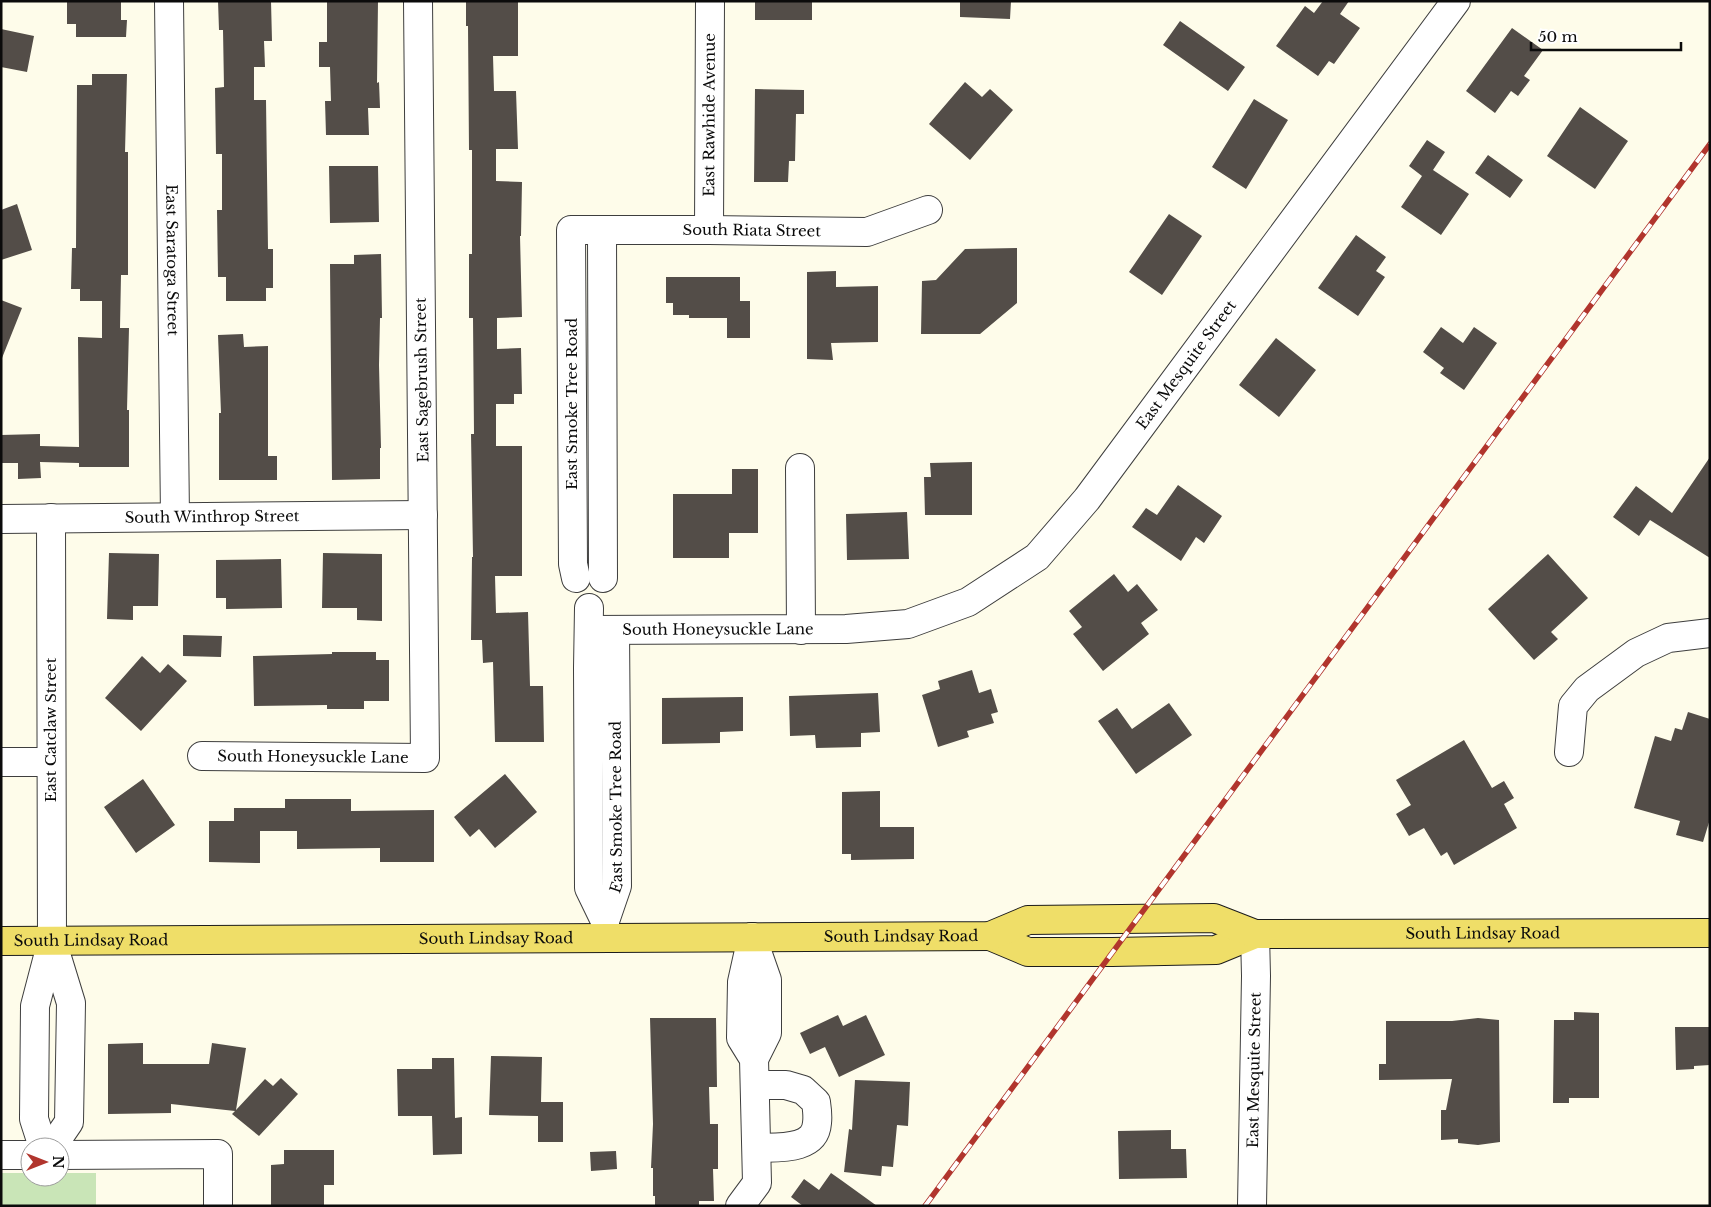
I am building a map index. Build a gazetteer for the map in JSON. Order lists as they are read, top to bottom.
{
  "streets": {
    "main road": ["South Lindsay Road"],
    "street": [
      "East Rawhide Avenue",
      "South Riata Street",
      "East Saratoga Street",
      "East Mesquite Street",
      "East Sagebrush Street",
      "East Smoke Tree Road",
      "South Winthrop Street",
      "South Honeysuckle Lane",
      "East Catclaw Street"
    ]
  },
  "crossings": [
    ["East Rawhide Avenue", "South Riata Street"],
    ["South Riata Street", "East Smoke Tree Road"],
    ["East Saratoga Street", "South Winthrop Street"],
    ["East Mesquite Street", "South Honeysuckle Lane"],
    ["East Mesquite Street", "South Lindsay Road"],
    ["East Sagebrush Street", "South Winthrop Street"],
    ["East Sagebrush Street", "South Honeysuckle Lane"],
    ["East Smoke Tree Road", "South Honeysuckle Lane"],
    ["East Smoke Tree Road", "South Lindsay Road"],
    ["South Winthrop Street", "East Catclaw Street"],
    ["East Catclaw Street", "South Lindsay Road"]
  ],
  "scale_bar": "50 m",
  "north": "right"
}
